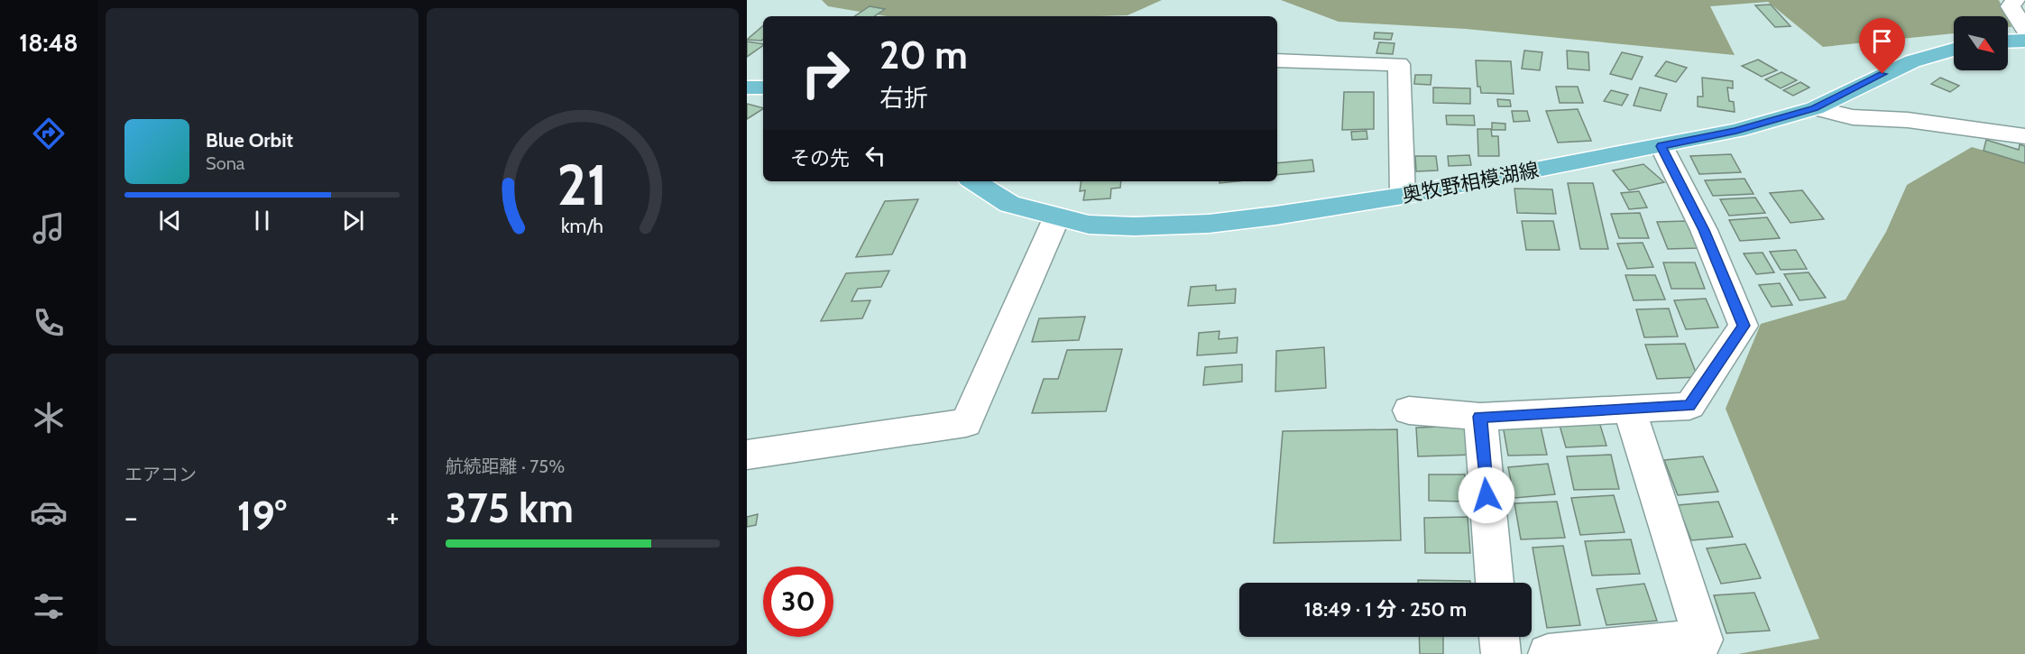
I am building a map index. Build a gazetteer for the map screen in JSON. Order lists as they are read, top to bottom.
{
  "streets": {
    "main road": ["奥牧野相模湖線"]
  },
  "north": "bottom right",
  "page": {
    "tabs": "18:48",
    "turn": ["20 m", "右折"],
    "song": ["Blue Orbit", "Sona"],
    "then": "その先",
    "tile": [
      "エアコン",
      ["航続距離 · 75%", "375 km"]
    ],
    "heat": ["−", "19°", "+"],
    "limit": "30",
    "trip": "18:49 · 1 分 · 250 m",
    "gauge": ["21", "km/h"]
  }
}
